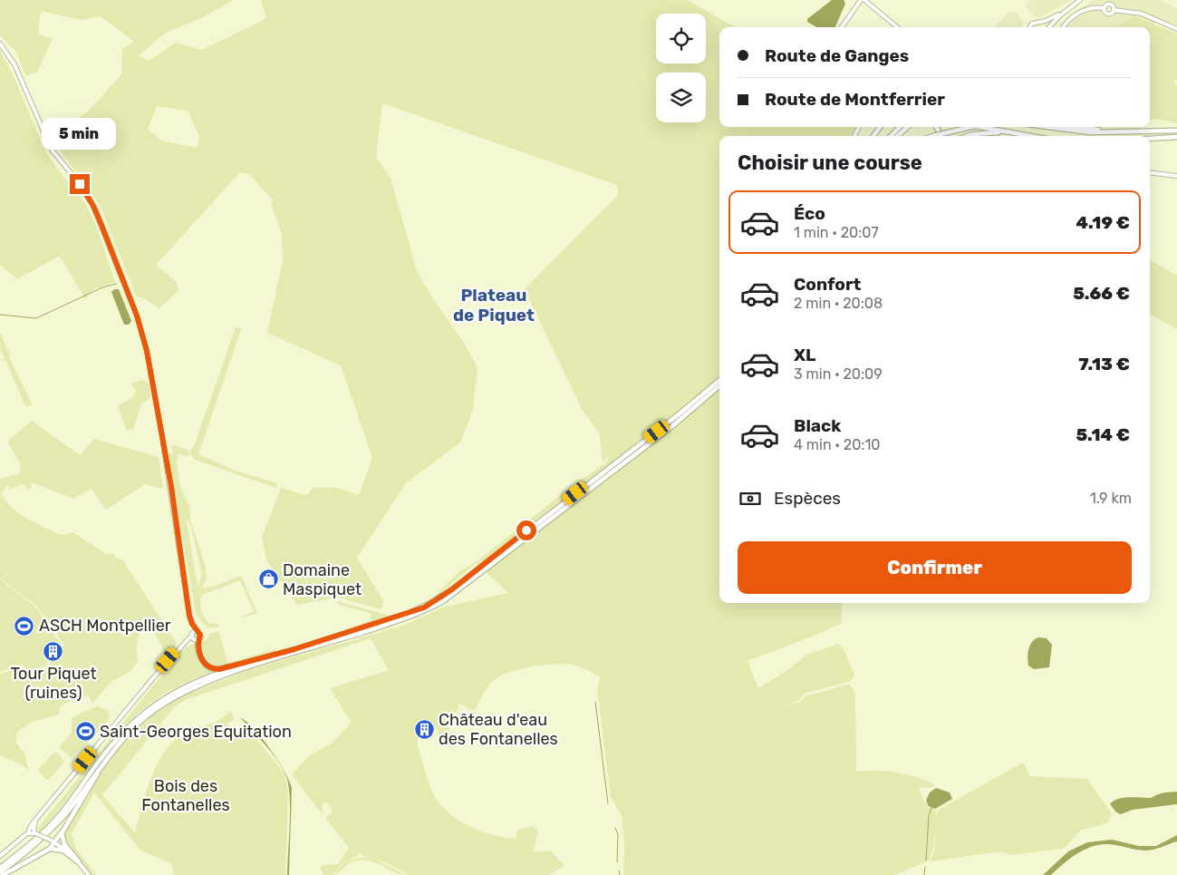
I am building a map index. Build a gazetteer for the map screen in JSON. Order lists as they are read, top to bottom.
{
  "districts": ["Plateau de Piquet"],
  "parks": ["Bois des Fontanelles"],
  "places": {
    "shop": ["Domaine Maspiquet"],
    "sports": ["ASCH Montpellier", "Saint-Georges Equitation"],
    "building": ["Tour Piquet (ruines)", "Château d'eau des Fontanelles"]
  },
  "page": {
    "banner": ["Route de Ganges", "Route de Montferrier"],
    "bubble": "5 min",
    "heading": "Choisir une course",
    "list": [
      {
        "name": "Éco",
        "note": "1 min · 20:07",
        "value": "4.19 €"
      },
      {
        "name": "Confort",
        "note": "2 min · 20:08",
        "value": "5.66 €"
      },
      {
        "name": "XL",
        "note": "3 min · 20:09",
        "value": "7.13 €"
      },
      {
        "name": "Black",
        "note": "4 min · 20:10",
        "value": "5.14 €"
      }
    ],
    "pay": ["Espèces", "1.9 km"],
    "buttons": "Confirmer"
  }
}
